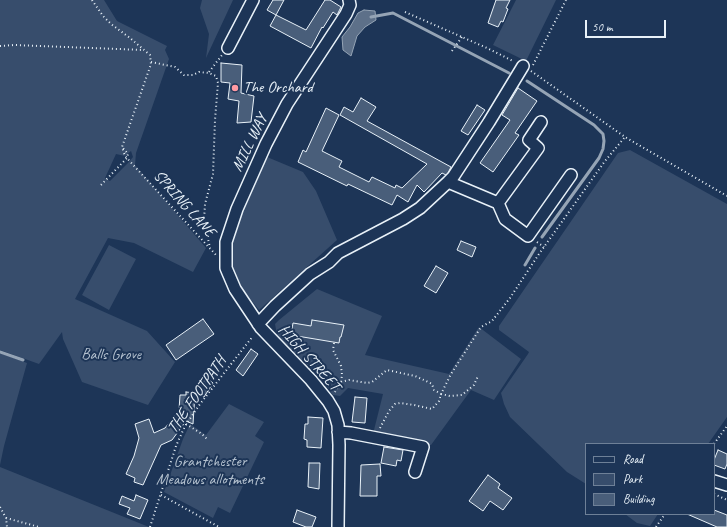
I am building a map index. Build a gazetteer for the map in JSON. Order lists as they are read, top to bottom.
{
  "streets": {
    "street": ["MILL WAY", "HIGH STREET"],
    "path": ["SPRING LANE", "THE FOOTPATH"]
  },
  "crossings": [
    ["MILL WAY", "SPRING LANE"],
    ["MILL WAY", "HIGH STREET"],
    ["HIGH STREET", "THE FOOTPATH"]
  ],
  "parks": ["Balls Grove", "Grantchester Meadows allotments"],
  "places": ["The Orchard"],
  "legend": ["Road", "Park", "Building"],
  "scale_bar": "50 m"
}
